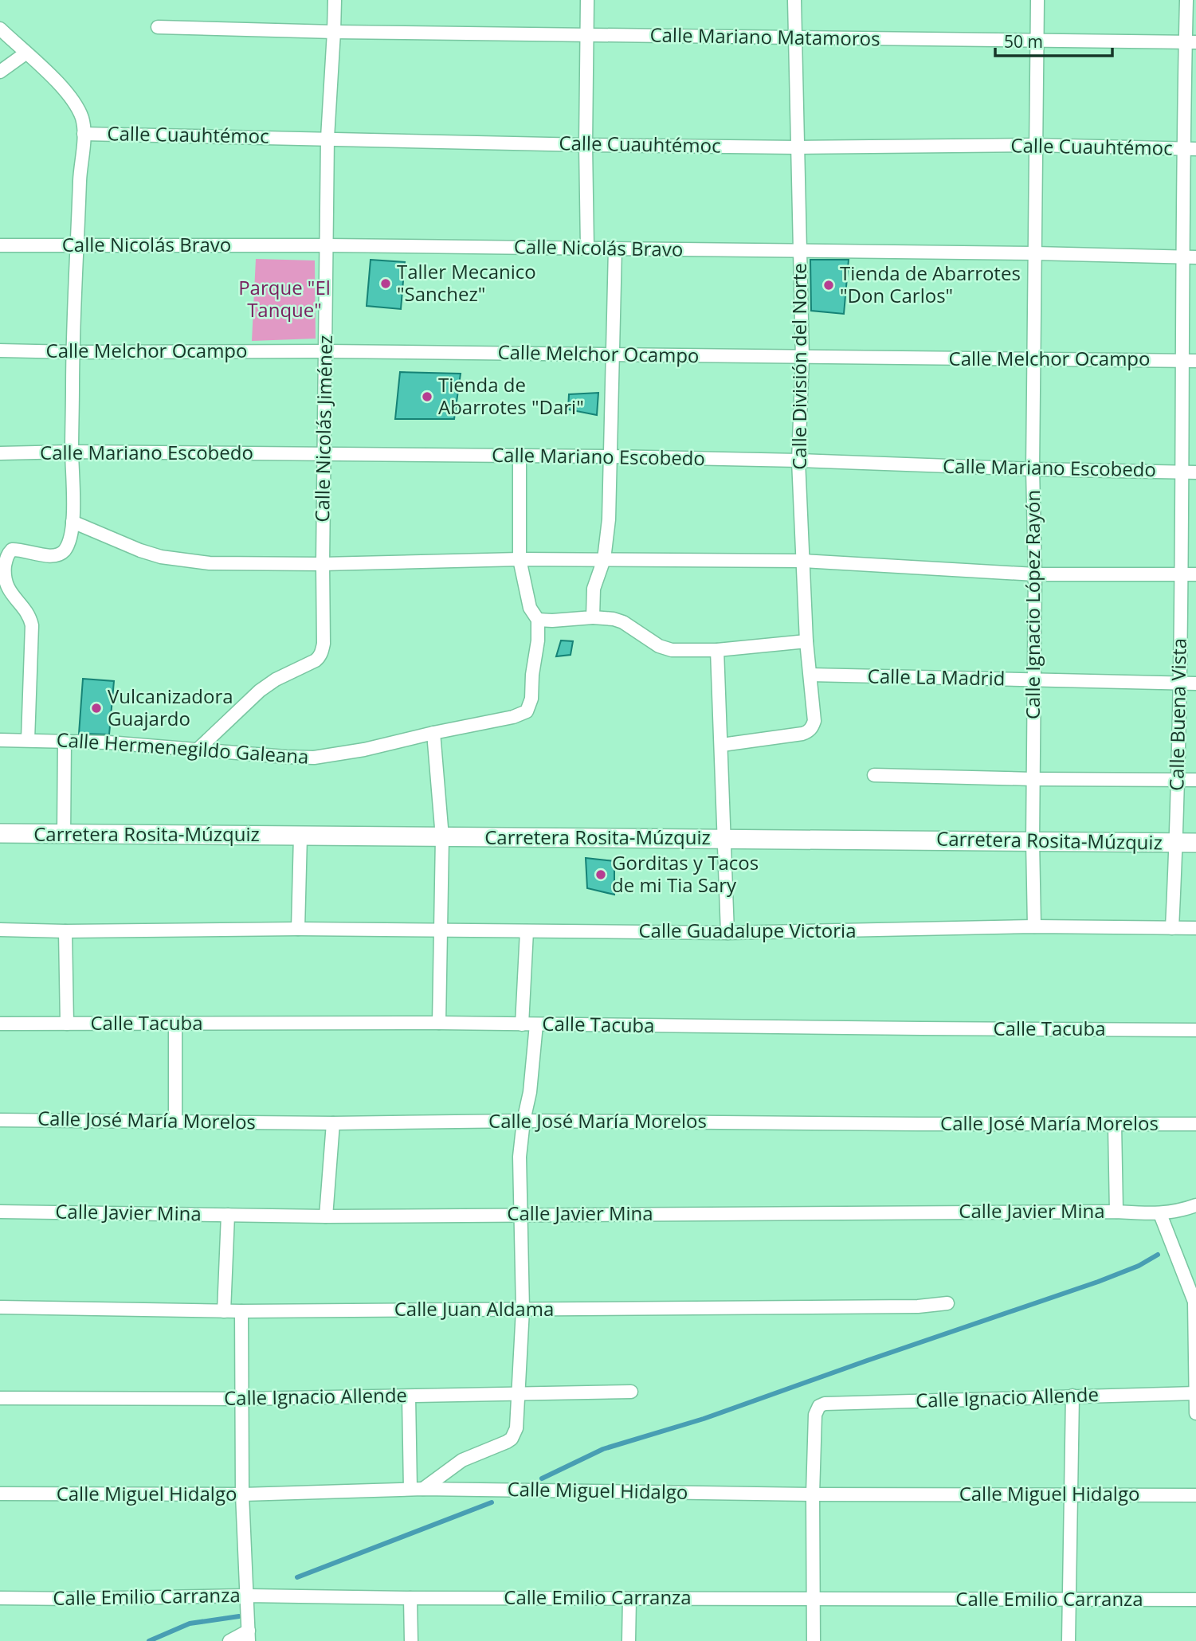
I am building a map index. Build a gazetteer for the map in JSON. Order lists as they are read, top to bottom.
{
  "streets": {
    "main road": ["Carretera Rosita-Múzquiz"],
    "street": [
      "Calle Mariano Matamoros",
      "Calle Cuauhtémoc",
      "Calle Nicolás Bravo",
      "Calle Melchor Ocampo",
      "Calle División del Norte",
      "Calle Nicolás Jiménez",
      "Calle Mariano Escobedo",
      "Calle Ignacio López Rayón",
      "Calle La Madrid",
      "Calle Buena Vista",
      "Calle Hermenegildo Galeana",
      "Calle Guadalupe Victoria",
      "Calle Tacuba",
      "Calle José María Morelos",
      "Calle Javier Mina",
      "Calle Juan Aldama",
      "Calle Ignacio Allende",
      "Calle Miguel Hidalgo",
      "Calle Emilio Carranza"
    ]
  },
  "crossings": [
    ["Calle Mariano Matamoros", "Calle División del Norte"],
    ["Calle Mariano Matamoros", "Calle Nicolás Jiménez"],
    ["Calle Mariano Matamoros", "Calle Ignacio López Rayón"],
    ["Calle Mariano Matamoros", "Calle Buena Vista"],
    ["Calle Cuauhtémoc", "Calle División del Norte"],
    ["Calle Cuauhtémoc", "Calle Nicolás Jiménez"],
    ["Calle Cuauhtémoc", "Calle Ignacio López Rayón"],
    ["Calle Cuauhtémoc", "Calle Buena Vista"],
    ["Calle Nicolás Bravo", "Calle División del Norte"],
    ["Calle Nicolás Bravo", "Calle Nicolás Jiménez"],
    ["Calle Nicolás Bravo", "Calle Ignacio López Rayón"],
    ["Calle Nicolás Bravo", "Calle Buena Vista"],
    ["Calle Melchor Ocampo", "Calle División del Norte"],
    ["Calle Melchor Ocampo", "Calle Nicolás Jiménez"],
    ["Calle Melchor Ocampo", "Calle Ignacio López Rayón"],
    ["Calle Melchor Ocampo", "Calle Buena Vista"],
    ["Calle División del Norte", "Calle Mariano Escobedo"],
    ["Calle División del Norte", "Calle La Madrid"],
    ["Calle Nicolás Jiménez", "Calle Mariano Escobedo"],
    ["Calle Nicolás Jiménez", "Calle Hermenegildo Galeana"],
    ["Calle Mariano Escobedo", "Calle Ignacio López Rayón"],
    ["Calle Mariano Escobedo", "Calle Buena Vista"],
    ["Calle Ignacio López Rayón", "Calle La Madrid"],
    ["Calle Ignacio López Rayón", "Carretera Rosita-Múzquiz"],
    ["Calle Ignacio López Rayón", "Calle Guadalupe Victoria"],
    ["Calle La Madrid", "Calle Buena Vista"],
    ["Calle Buena Vista", "Carretera Rosita-Múzquiz"],
    ["Calle Buena Vista", "Calle Guadalupe Victoria"],
    ["Calle Ignacio Allende", "Calle Miguel Hidalgo"]
  ],
  "parks": ["Parque \"El Tanque\""],
  "places": [
    "Taller Mecanico \"Sanchez\"",
    "Tienda de Abarrotes \"Don Carlos\"",
    "Tienda de Abarrotes \"Dari\"",
    "Vulcanizadora Guajardo",
    "Gorditas y Tacos de mi Tia Sary"
  ],
  "scale_bar": "50 m"
}
